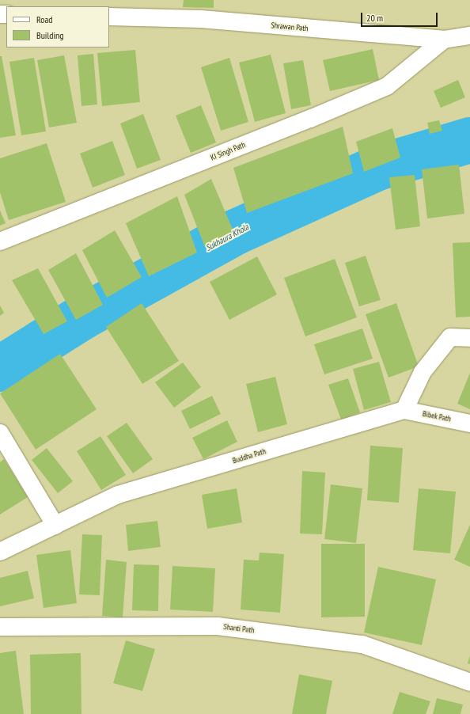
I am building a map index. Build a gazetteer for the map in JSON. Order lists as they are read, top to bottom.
{
  "streets": {
    "street": [
      "Shrawan Path",
      "KI Singh Path",
      "Bibek Path",
      "Buddha Path",
      "Shanti Path"
    ]
  },
  "crossings": [
    ["Shrawan Path", "KI Singh Path"],
    ["Bibek Path", "Buddha Path"]
  ],
  "water": ["Sukhaura Khola"],
  "legend": ["Road", "Building"],
  "scale_bar": "20 m"
}
